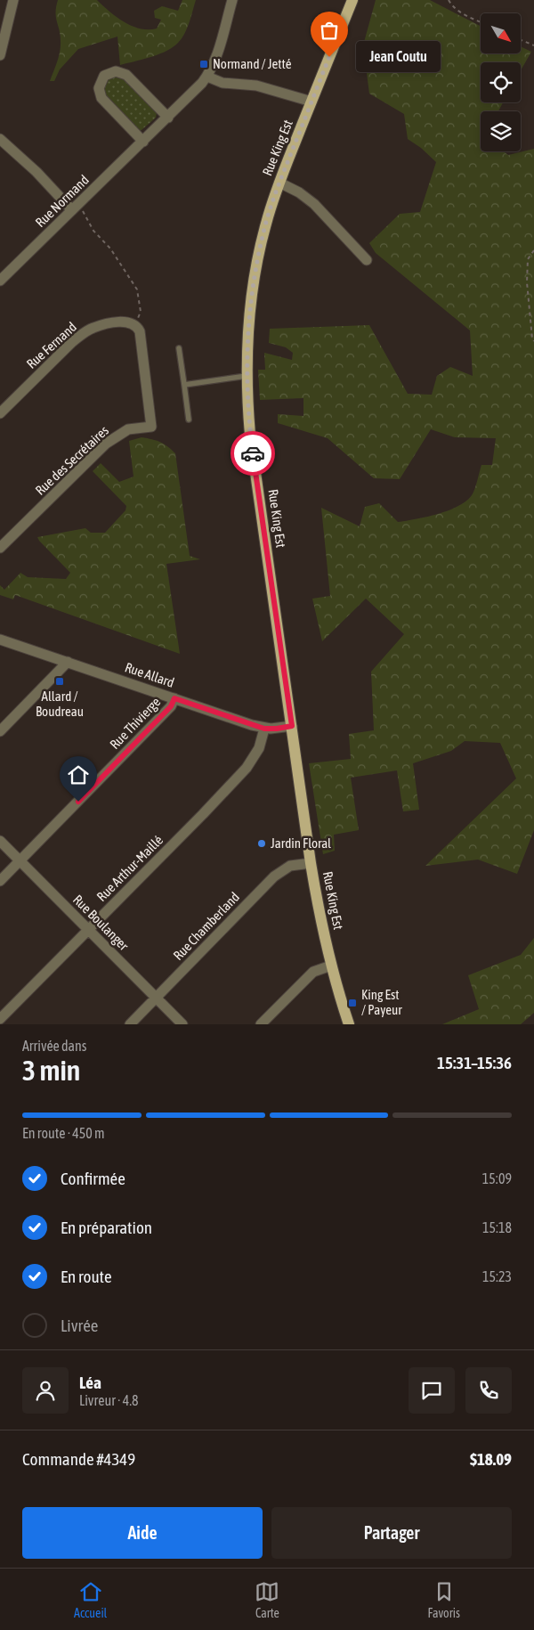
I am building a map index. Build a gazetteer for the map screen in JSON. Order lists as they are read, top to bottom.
{
  "streets": {
    "main road": ["Rue King Est"],
    "street": [
      "Rue Normand",
      "Rue Fernand",
      "Rue des Secrétaires",
      "Rue Allard",
      "Rue Thivierge",
      "Rue Arthur-Maillé",
      "Rue Boulanger",
      "Rue Chamberland"
    ]
  },
  "crossings": [
    ["Rue King Est", "Rue Allard"],
    ["Rue King Est", "Rue Chamberland"],
    ["Rue Fernand", "Rue des Secrétaires"],
    ["Rue Allard", "Rue Thivierge"],
    ["Rue Allard", "Rue Arthur-Maillé"],
    ["Rue Thivierge", "Rue Boulanger"],
    ["Rue Arthur-Maillé", "Rue Boulanger"],
    ["Rue Boulanger", "Rue Chamberland"]
  ],
  "places": {
    "other": ["Jean Coutu", "Jardin Floral"],
    "transit": ["Normand / Jetté", "Allard / Boudreau", "King Est / Payeur"]
  },
  "north": "bottom right",
  "page": {
    "bubble": "Jean Coutu",
    "heading": ["3 min", "Arrivée dans", "15:31–15:36"],
    "panel": [
      "Léa",
      "Livreur · 4.8",
      "Commande #4349",
      "$18.09"
    ],
    "bar": "En route · 450 m",
    "list": [
      ["Confirmée", "15:09"],
      ["En préparation", "15:18"],
      ["En route", "15:23"],
      "Livrée"
    ],
    "buttons": ["Aide", "Partager"],
    "tabs": ["Accueil", "Carte", "Favoris"]
  }
}
